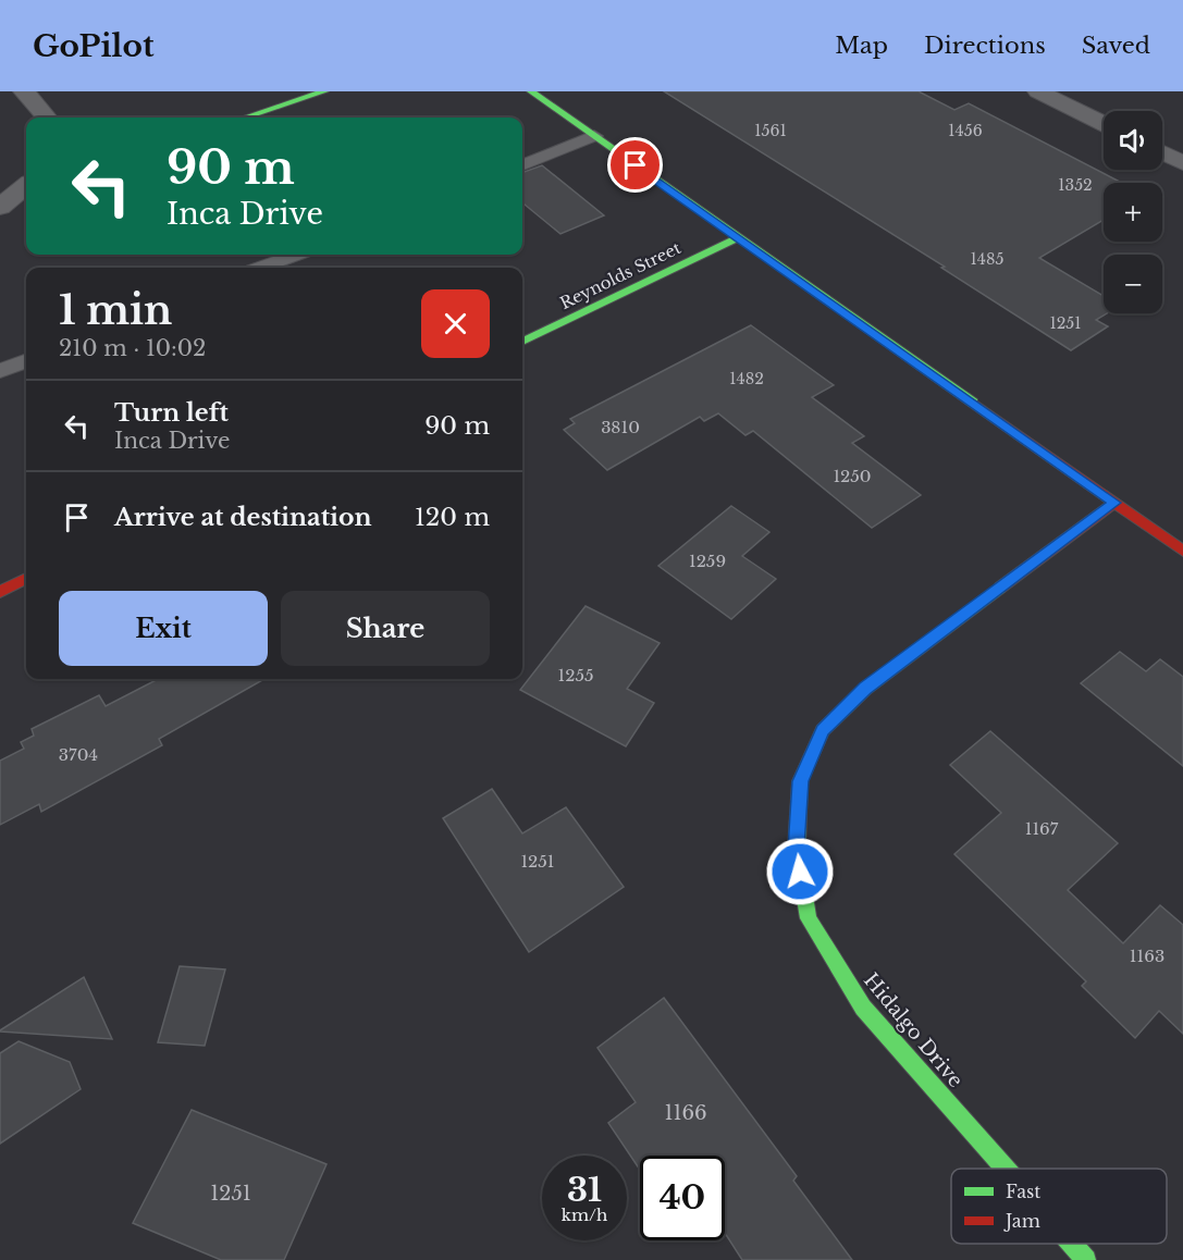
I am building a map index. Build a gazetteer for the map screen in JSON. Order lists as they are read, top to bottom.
{
  "streets": {
    "street": ["Reynolds Street", "Hidalgo Drive"]
  },
  "house_numbers": [
    "1561",
    "1456",
    "1352",
    "1485",
    "1251",
    "1482",
    "3810",
    "1250",
    "1259",
    "1255",
    "3704",
    "1167",
    "1251",
    "1163",
    "1166",
    "1251"
  ],
  "legend": ["Fast", "Jam"],
  "page": {
    "header": "GoPilot",
    "nav": ["Map", "Directions", "Saved"],
    "map_buttons": ["+", "−"],
    "turn": ["90 m", "Inca Drive"],
    "heading": ["1 min", "210 m · 10:02"],
    "list": [
      {
        "name": "Turn left",
        "note": "Inca Drive",
        "value": "90 m"
      },
      {
        "name": "Arrive at destination",
        "value": "120 m"
      }
    ],
    "buttons": ["Exit", "Share"],
    "speed": "31 km/h",
    "limit": "40"
  }
}
